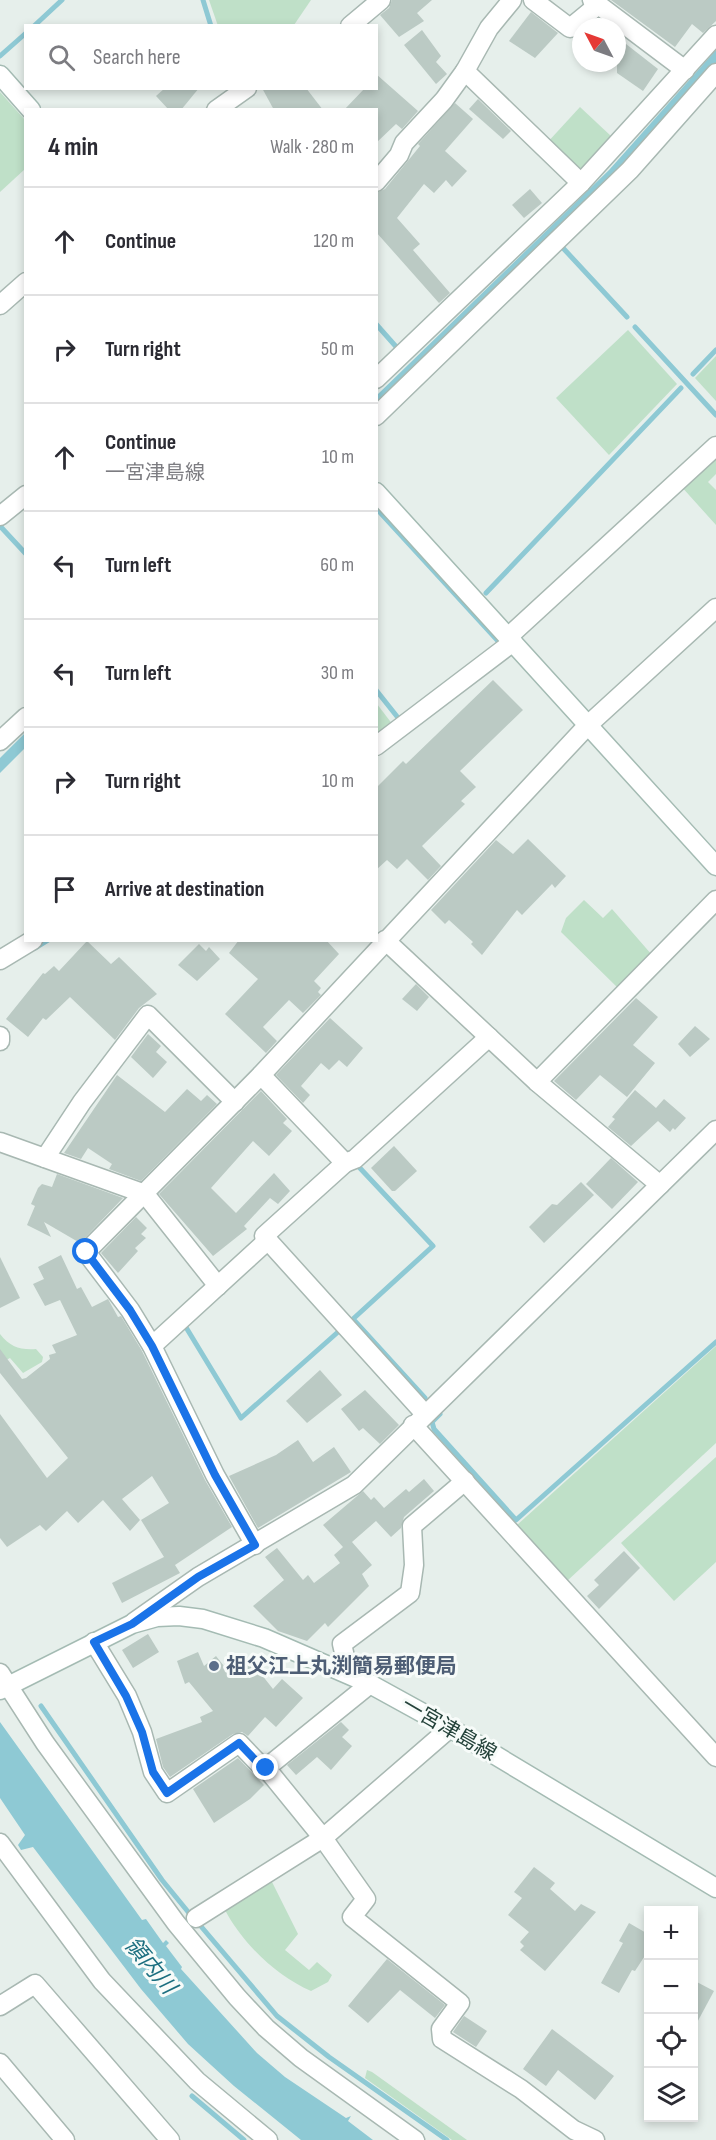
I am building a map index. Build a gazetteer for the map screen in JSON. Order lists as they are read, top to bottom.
{
  "streets": {
    "street": ["一宮津島線"]
  },
  "water": ["領内川"],
  "places": ["祖父江上丸渕簡易郵便局"],
  "north": "top left",
  "page": {
    "search": "Search here",
    "heading": ["4 min", "Walk · 280 m"],
    "list": [
      ["Continue", "120 m"],
      ["Turn right", "50 m"],
      ["Continue", "一宮津島線", "10 m"],
      ["Turn left", "60 m"],
      ["Turn left", "30 m"],
      ["Turn right", "10 m"],
      "Arrive at destination"
    ],
    "map_buttons": ["+", "−"]
  }
}
